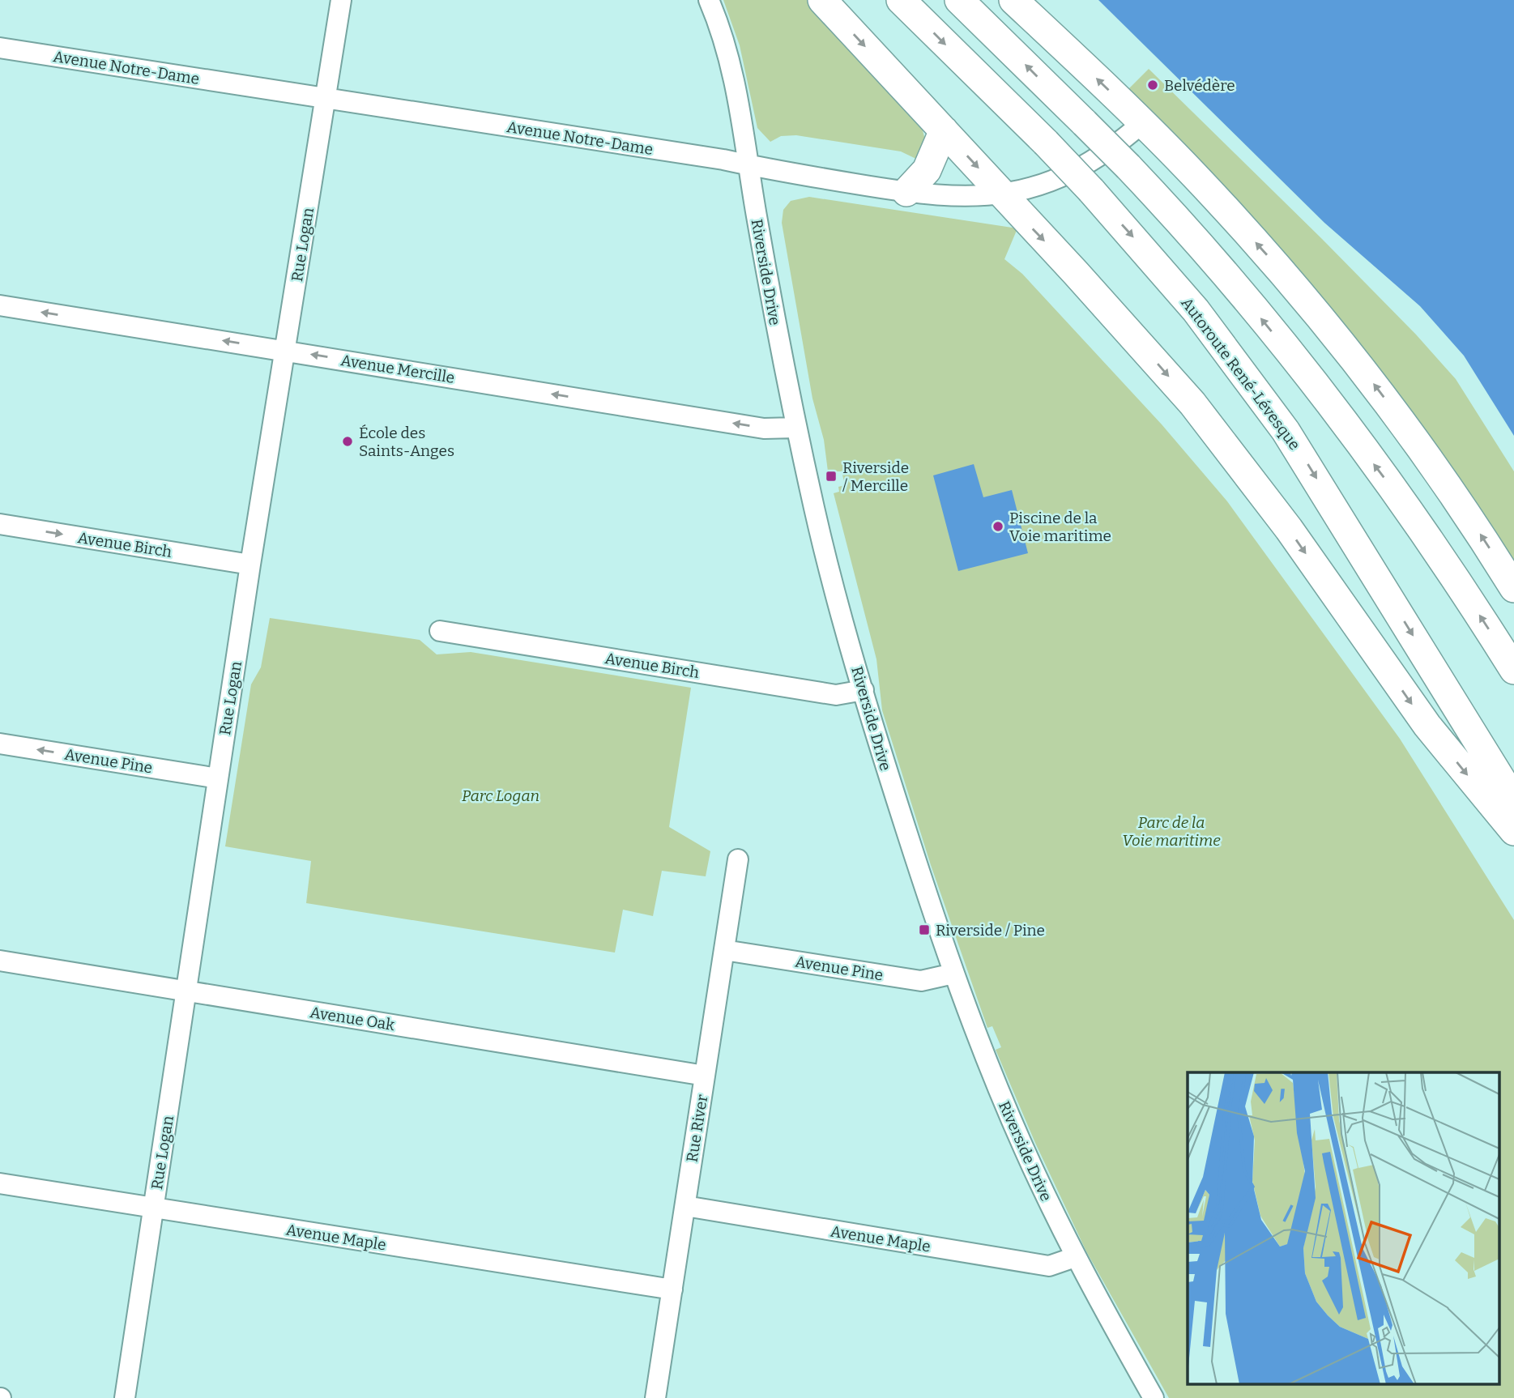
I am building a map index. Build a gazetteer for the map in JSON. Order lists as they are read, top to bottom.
{
  "streets": {
    "highway": ["Autoroute René-Lévesque"],
    "street": [
      "Avenue Notre-Dame",
      "Rue Logan",
      "Riverside Drive",
      "Avenue Mercille",
      "Avenue Birch",
      "Avenue Pine",
      "Avenue Oak",
      "Rue River",
      "Avenue Maple"
    ]
  },
  "crossings": [
    ["Avenue Notre-Dame", "Rue Logan"],
    ["Avenue Notre-Dame", "Riverside Drive"],
    ["Rue Logan", "Avenue Mercille"],
    ["Rue Logan", "Avenue Birch"],
    ["Rue Logan", "Avenue Pine"],
    ["Rue Logan", "Avenue Oak"],
    ["Rue Logan", "Avenue Maple"],
    ["Riverside Drive", "Avenue Mercille"],
    ["Riverside Drive", "Avenue Birch"],
    ["Riverside Drive", "Avenue Pine"],
    ["Riverside Drive", "Avenue Maple"],
    ["Avenue Pine", "Rue River"],
    ["Avenue Oak", "Rue River"],
    ["Rue River", "Avenue Maple"]
  ],
  "one_way": ["Avenue Mercille", "Avenue Birch", "Avenue Pine"],
  "parks": ["Parc Logan", "Parc de la Voie maritime"],
  "places": {
    "other": ["Belvédère", "École des Saints-Anges", "Piscine de la Voie maritime"],
    "transit": ["Riverside / Mercille", "Riverside / Pine"]
  }
}
